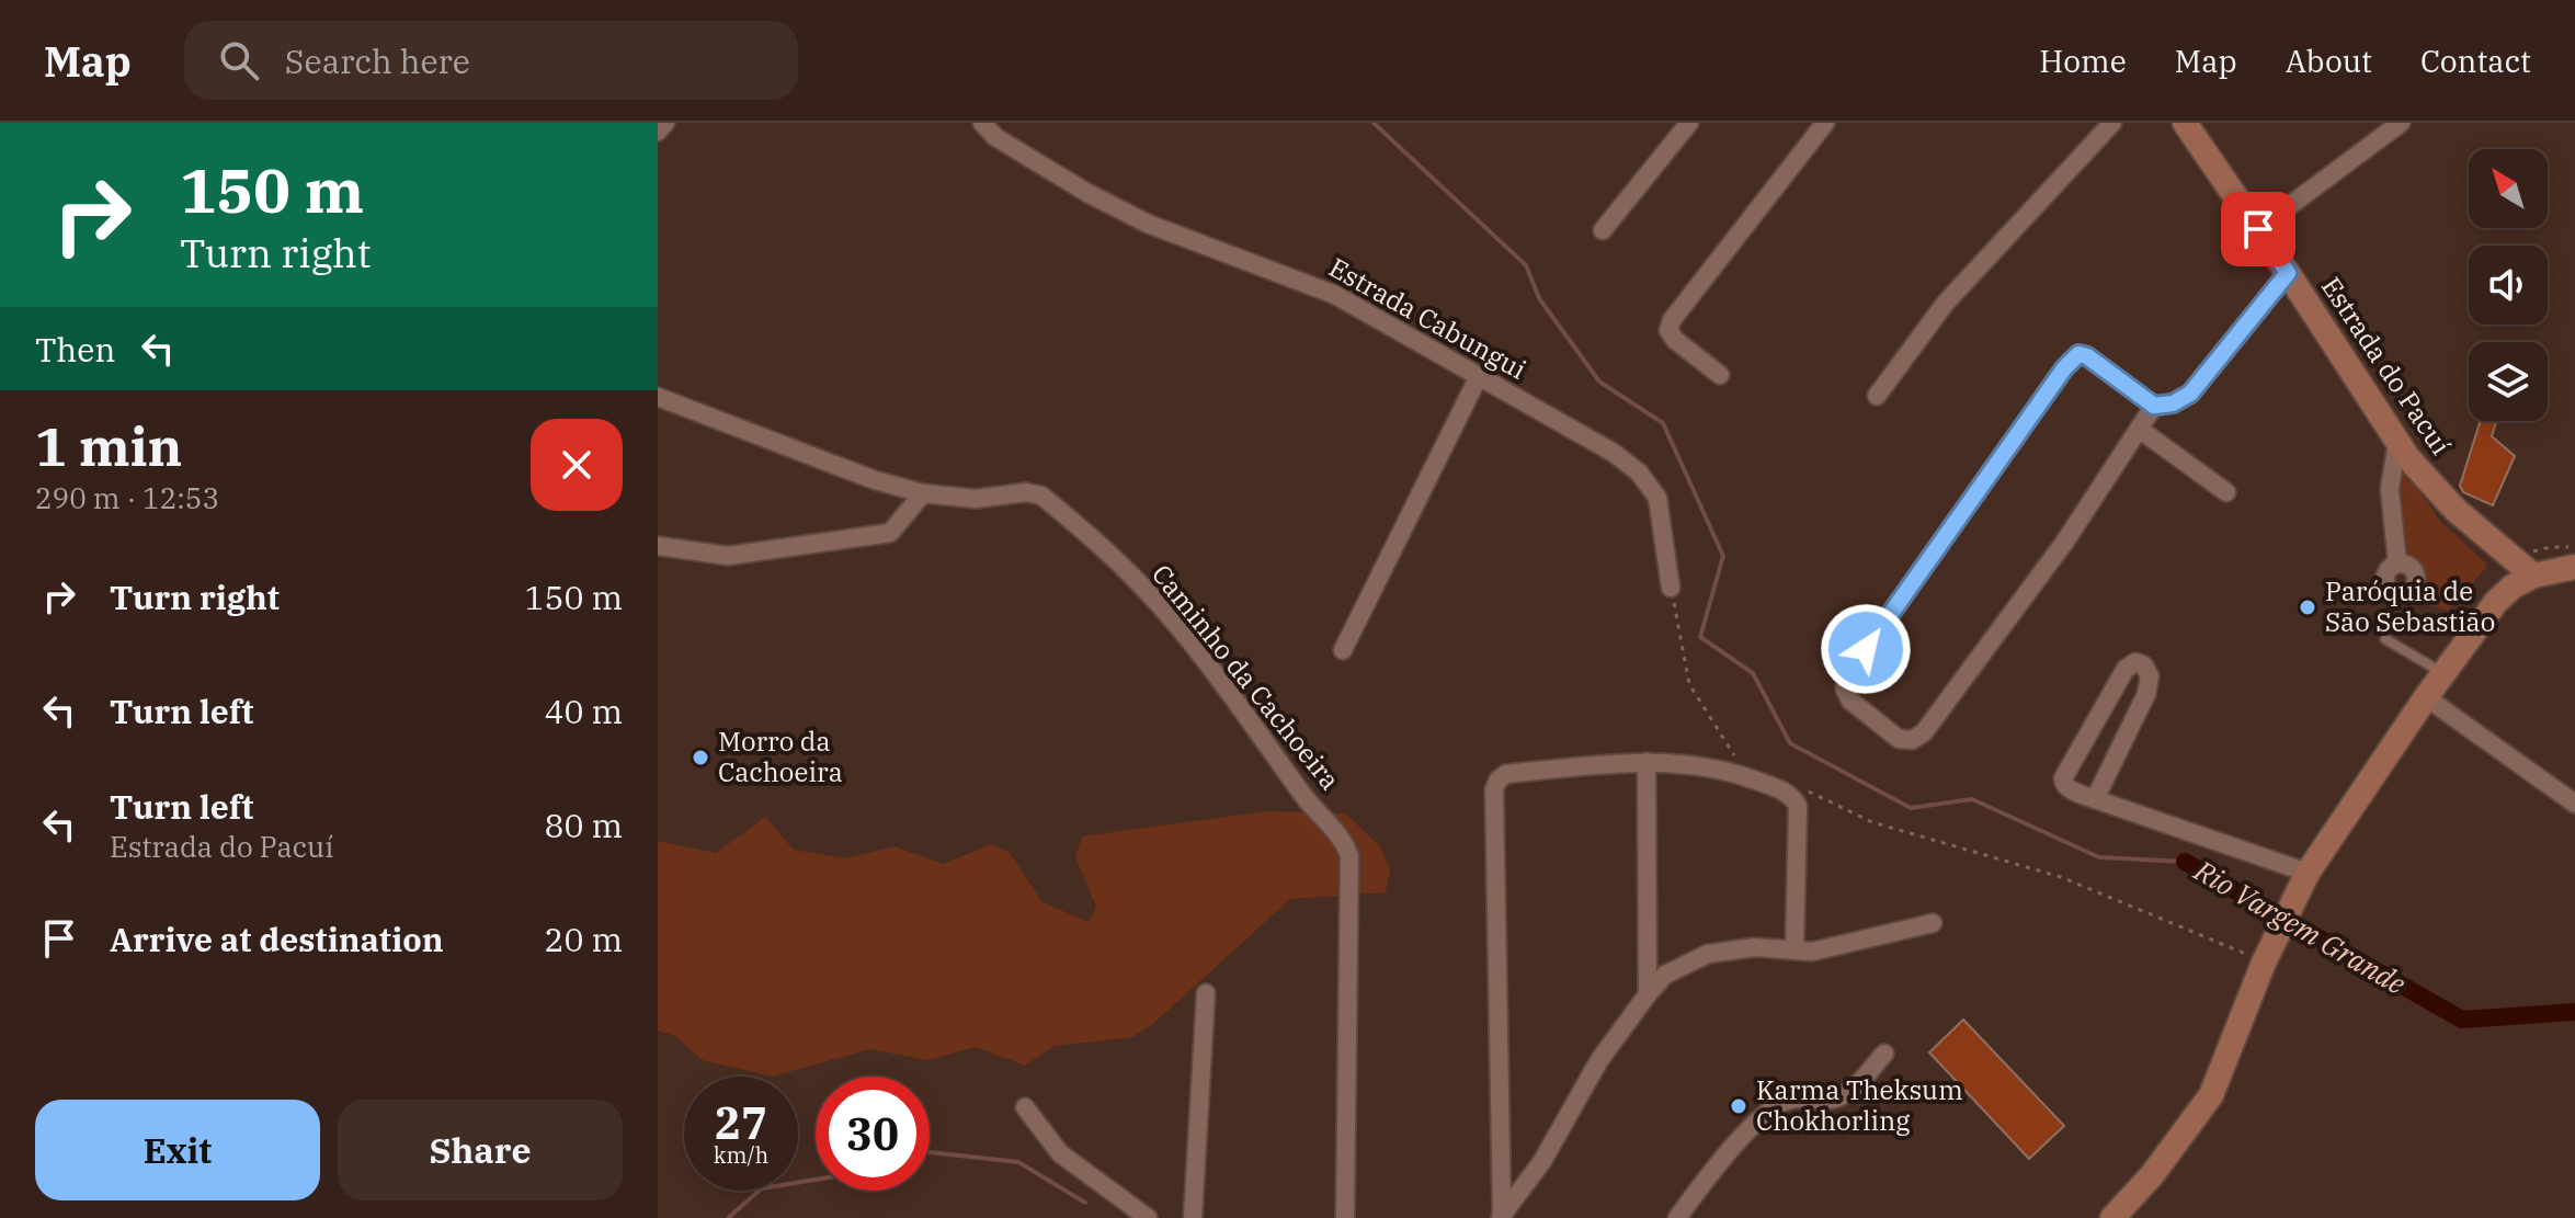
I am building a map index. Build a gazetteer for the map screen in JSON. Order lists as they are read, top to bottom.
{
  "streets": {
    "main road": ["Estrada do Pacuí"],
    "street": ["Estrada Cabungui", "Caminho da Cachoeira"]
  },
  "water": ["Rio Vargem Grande"],
  "places": ["Paróquia de São Sebastião", "Morro da Cachoeira", "Karma Theksum Chokhorling"],
  "north": "top left",
  "page": {
    "header": "Map",
    "search": "Search here",
    "nav": [
      "Home",
      "Map",
      "About",
      "Contact"
    ],
    "turn": ["150 m", "Turn right"],
    "then": "Then",
    "heading": ["1 min", "290 m · 12:53"],
    "list": [
      {
        "name": "Turn right",
        "value": "150 m"
      },
      {
        "name": "Turn left",
        "value": "40 m"
      },
      {
        "name": "Turn left",
        "note": "Estrada do Pacuí",
        "value": "80 m"
      },
      {
        "name": "Arrive at destination",
        "value": "20 m"
      }
    ],
    "speed": "27 km/h",
    "limit": "30",
    "buttons": ["Exit", "Share"]
  }
}
